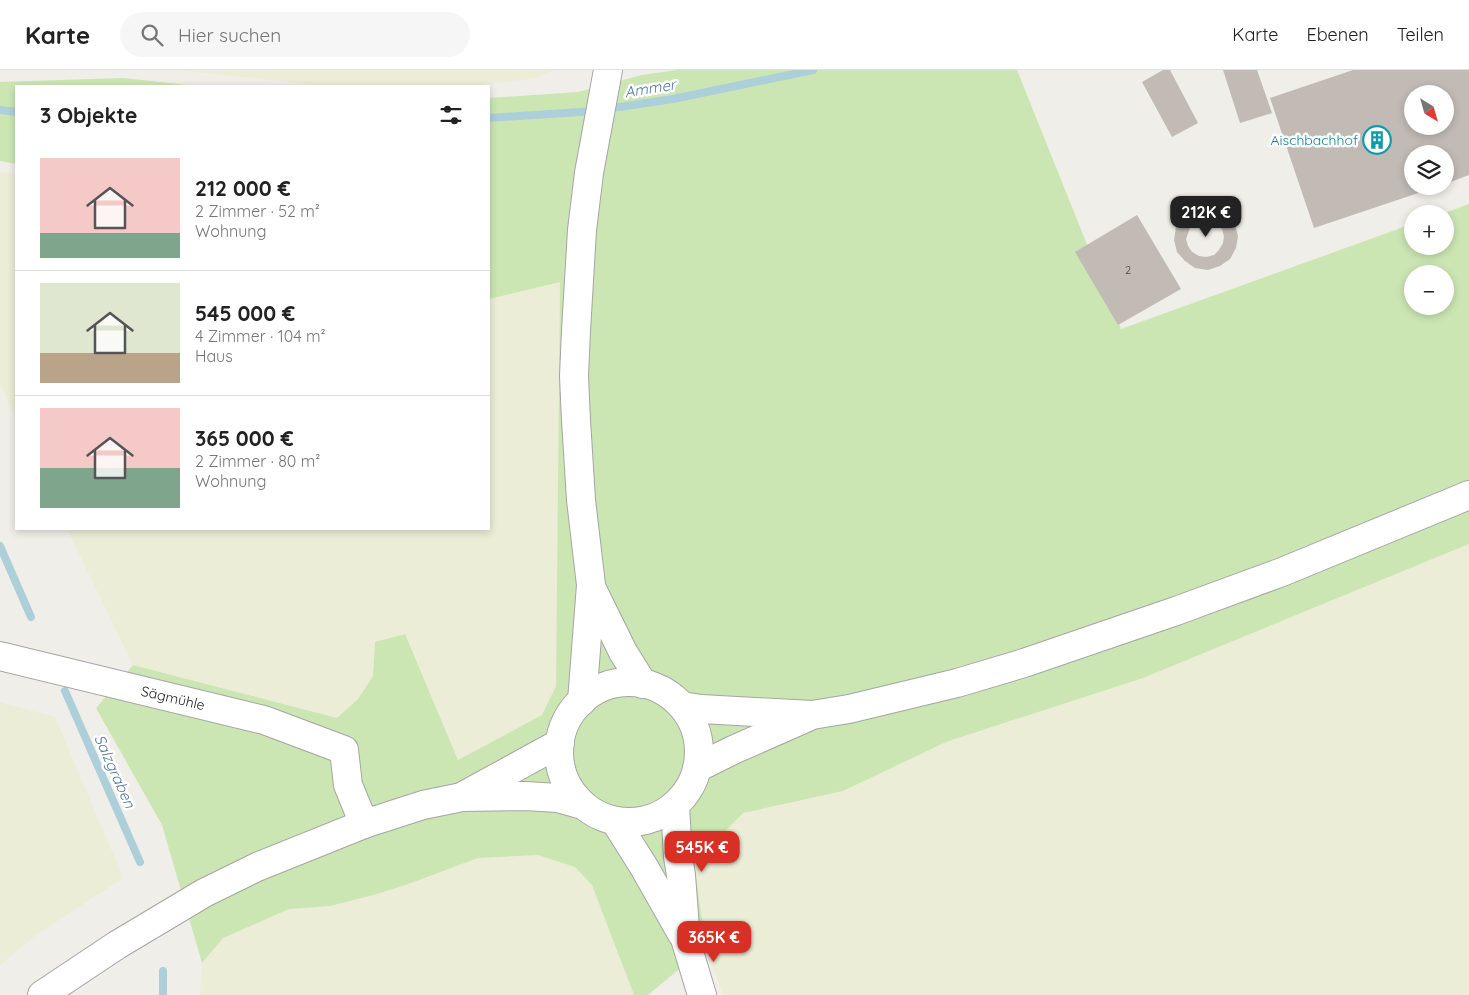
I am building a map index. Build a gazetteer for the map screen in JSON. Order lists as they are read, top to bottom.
{
  "streets": {
    "street": ["Sägmühle"]
  },
  "water": ["Ammer", "Salzgraben"],
  "places": {
    "building": ["Aischbachhof"]
  },
  "house_numbers": ["2"],
  "north": "bottom right",
  "page": {
    "header": "Karte",
    "search": "Hier suchen",
    "nav": ["Karte", "Ebenen", "Teilen"],
    "map_buttons": ["+", "−"],
    "heading": "3 Objekte",
    "list": [
      {
        "name": "212 000 €",
        "note": "2 Zimmer · 52 m² · Wohnung"
      },
      {
        "name": "545 000 €",
        "note": "4 Zimmer · 104 m² · Haus"
      },
      {
        "name": "365 000 €",
        "note": "2 Zimmer · 80 m² · Wohnung"
      }
    ],
    "price": ["212K €", "545K €", "365K €"]
  }
}
